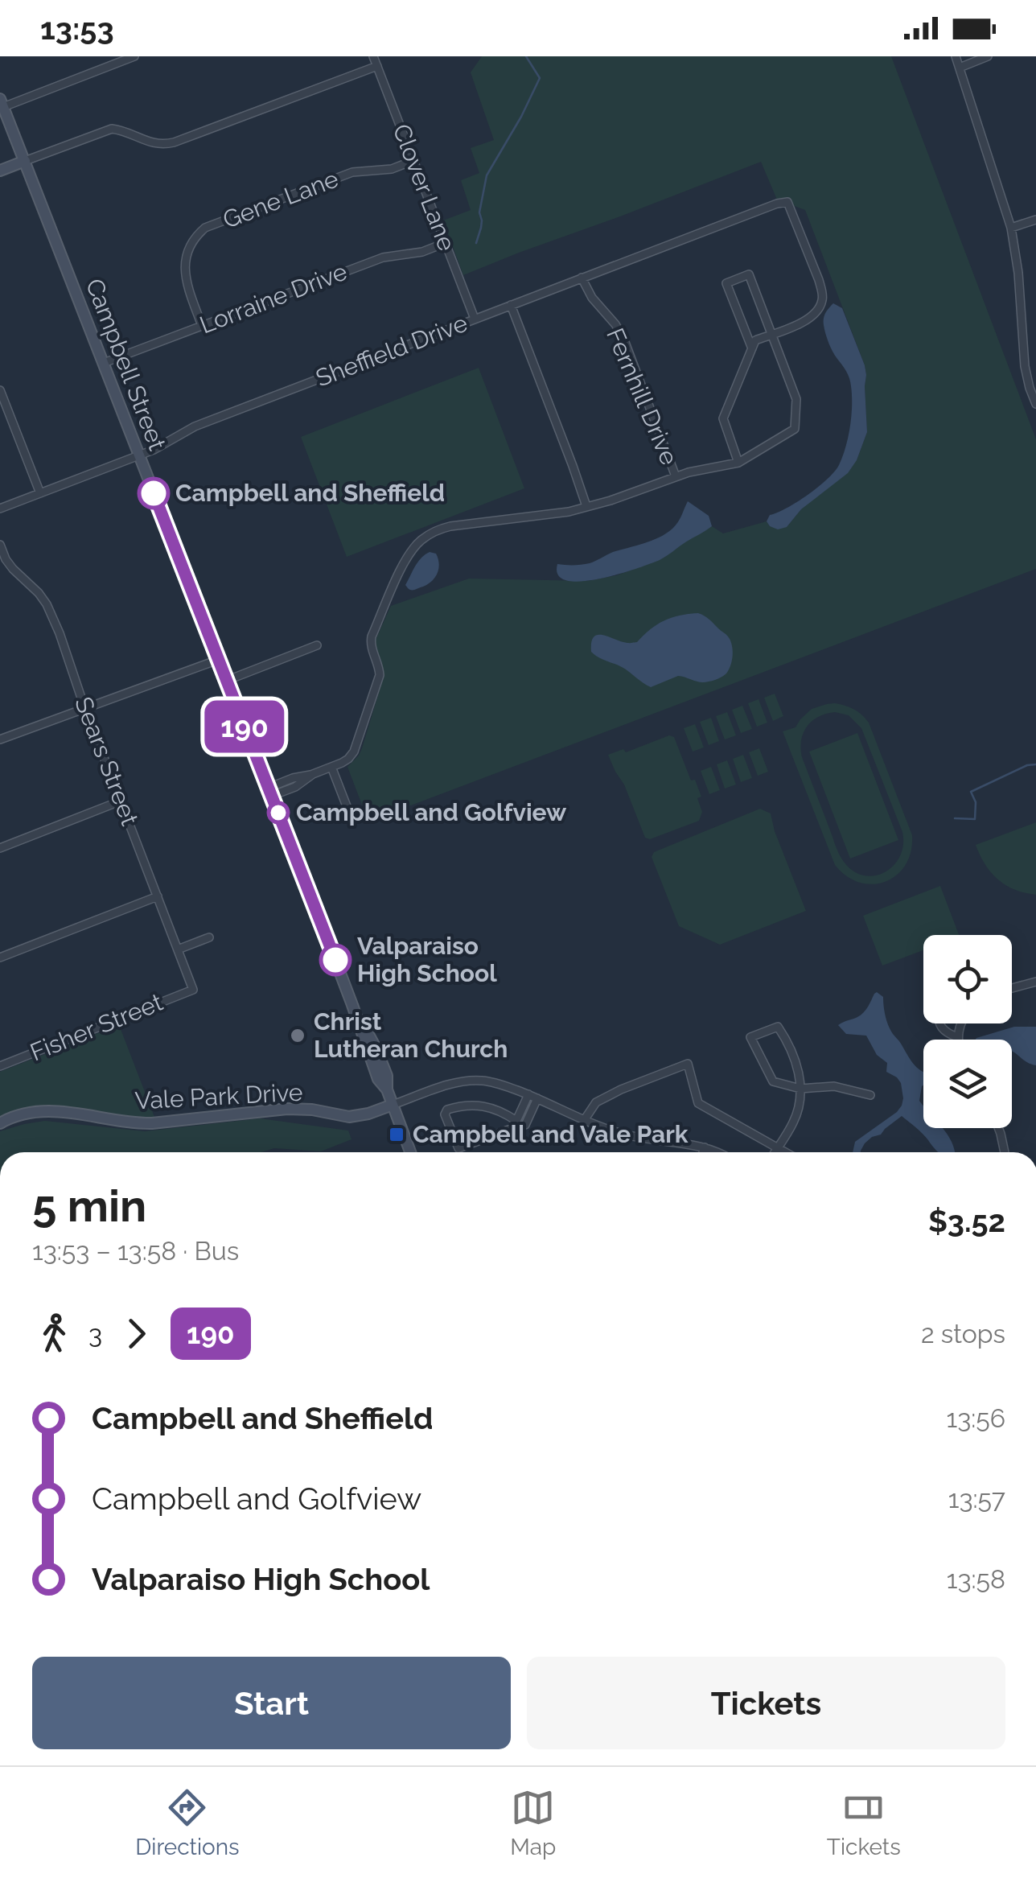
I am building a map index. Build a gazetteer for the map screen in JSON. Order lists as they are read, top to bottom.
{
  "streets": {
    "main road": ["Campbell Street", "Vale Park Drive"],
    "street": [
      "Clover Lane",
      "Gene Lane",
      "Lorraine Drive",
      "Sheffield Drive",
      "Fernhill Drive",
      "Sears Street",
      "Fisher Street"
    ]
  },
  "crossings": [
    ["Clover Lane", "Gene Lane"],
    ["Clover Lane", "Lorraine Drive"],
    ["Clover Lane", "Sheffield Drive"],
    ["Gene Lane", "Lorraine Drive"],
    ["Lorraine Drive", "Campbell Street"],
    ["Sheffield Drive", "Campbell Street"],
    ["Sheffield Drive", "Fernhill Drive"],
    ["Campbell Street", "Vale Park Drive"],
    ["Sears Street", "Fisher Street"]
  ],
  "places": {
    "other": [
      "Campbell and Sheffield",
      "Campbell and Golfview",
      "Valparaiso High School",
      "Christ Lutheran Church"
    ],
    "transit": ["Campbell and Vale Park"]
  },
  "lines": ["bus line 190"],
  "page": {
    "status": "13:53",
    "on_map": "190",
    "heading": ["5 min", "13:53 – 13:58 · Bus", "$3.52"],
    "legs": ["3", "190", "2 stops"],
    "list": [
      {
        "name": "Campbell and Sheffield",
        "value": "13:56"
      },
      {
        "name": "Campbell and Golfview",
        "value": "13:57"
      },
      {
        "name": "Valparaiso High School",
        "value": "13:58"
      }
    ],
    "buttons": ["Start", "Tickets"],
    "tabs": ["Directions", "Map", "Tickets"]
  }
}
